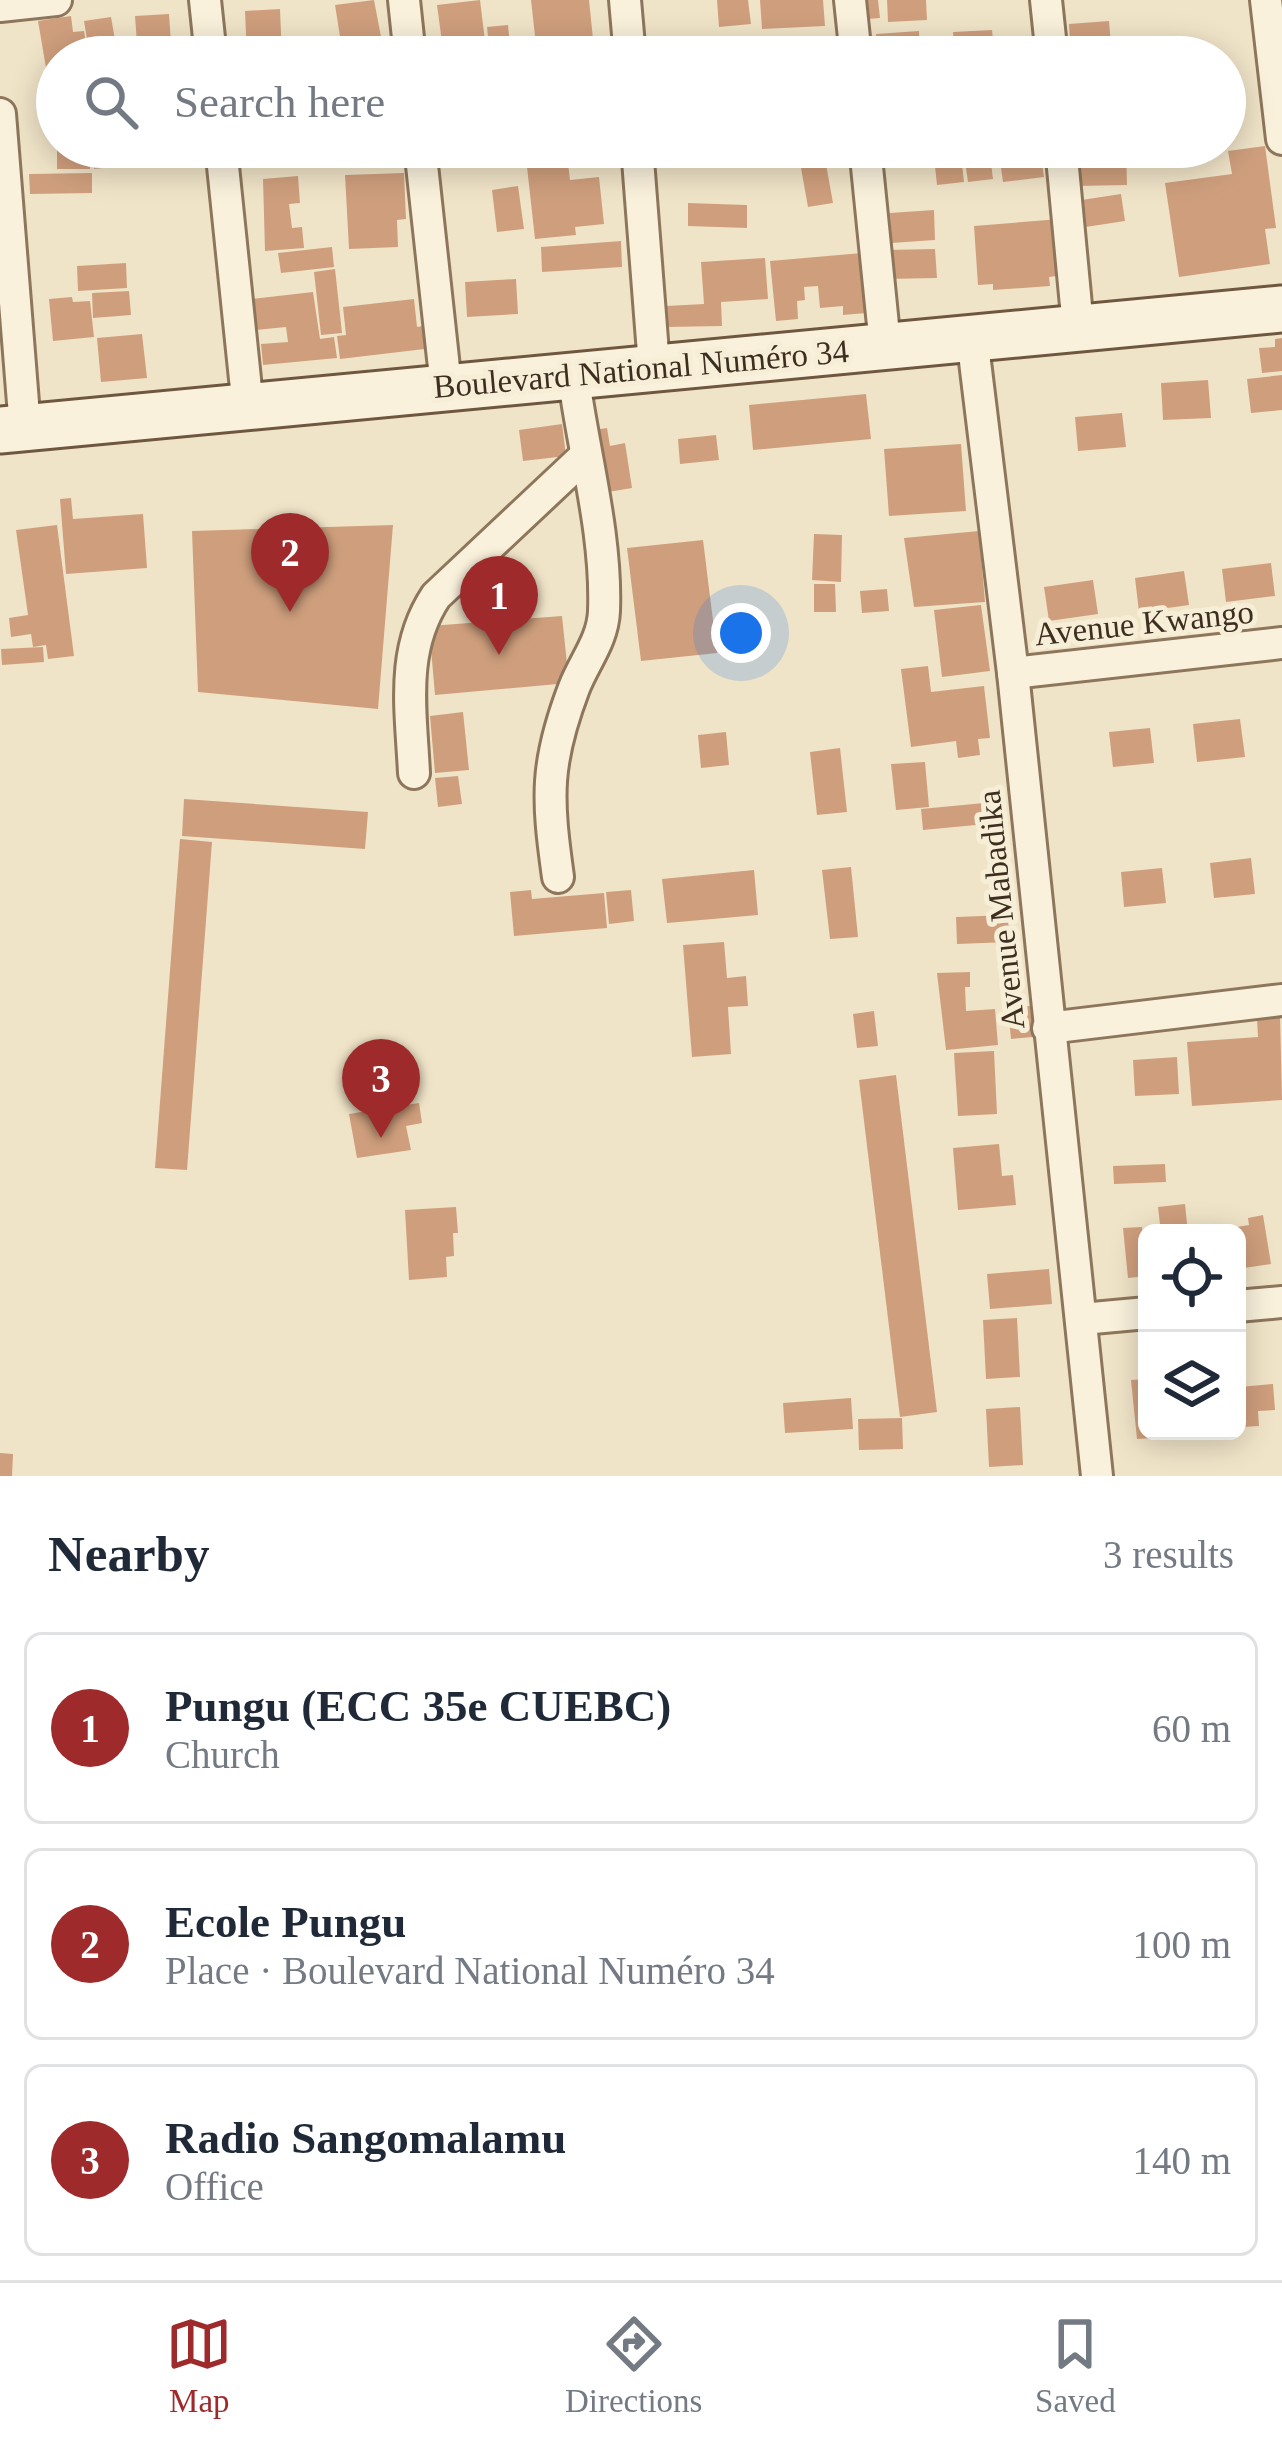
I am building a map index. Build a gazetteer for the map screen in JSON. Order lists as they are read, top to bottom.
{
  "streets": {
    "main road": ["Boulevard National Numéro 34"],
    "street": ["Avenue Kwango", "Avenue Mabadika"]
  },
  "crossings": [
    ["Boulevard National Numéro 34", "Avenue Mabadika"],
    ["Avenue Kwango", "Avenue Mabadika"]
  ],
  "page": {
    "search": "Search here",
    "pins": ["2", "1", "3"],
    "heading": ["Nearby", "3 results"],
    "list": [
      {
        "mark": "1",
        "name": "Pungu (ECC 35e CUEBC)",
        "note": "Church",
        "value": "60 m"
      },
      {
        "mark": "2",
        "name": "Ecole Pungu",
        "note": "Place · Boulevard National Numéro 34",
        "value": "100 m"
      },
      {
        "mark": "3",
        "name": "Radio Sangomalamu",
        "note": "Office",
        "value": "140 m"
      }
    ],
    "nav": ["Map", "Directions", "Saved"]
  }
}
